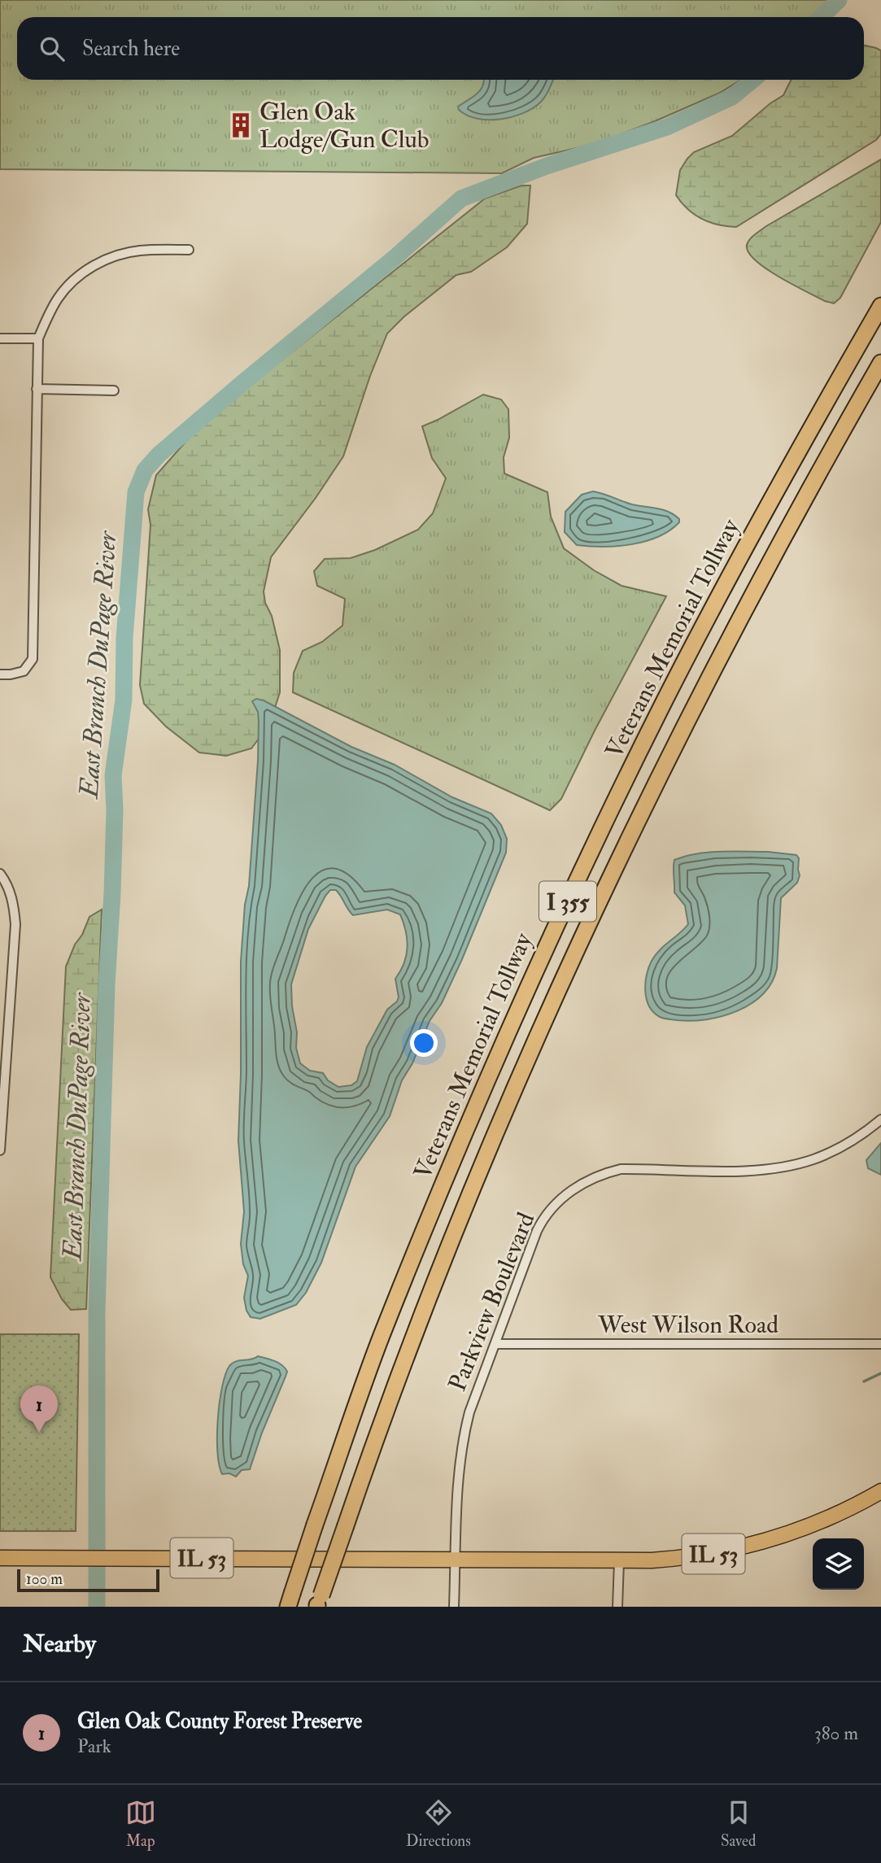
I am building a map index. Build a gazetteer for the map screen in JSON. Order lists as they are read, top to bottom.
{
  "streets": {
    "highway": ["Veterans Memorial Tollway", "I 355"],
    "main road": ["IL 53"],
    "street": ["Parkview Boulevard", "West Wilson Road"]
  },
  "crossings": [
    ["Parkview Boulevard", "West Wilson Road"],
    ["Parkview Boulevard", "IL 53"]
  ],
  "water": ["East Branch DuPage River"],
  "places": {
    "building": ["Glen Oak Lodge/Gun Club"]
  },
  "scale_bar": "100 m",
  "page": {
    "search": "Search here",
    "pins": "1",
    "scale": "100 m",
    "heading": "Nearby",
    "list": [
      {
        "mark": "1",
        "name": "Glen Oak County Forest Preserve",
        "note": "Park",
        "value": "380 m"
      }
    ],
    "nav": ["Map", "Directions", "Saved"]
  }
}
